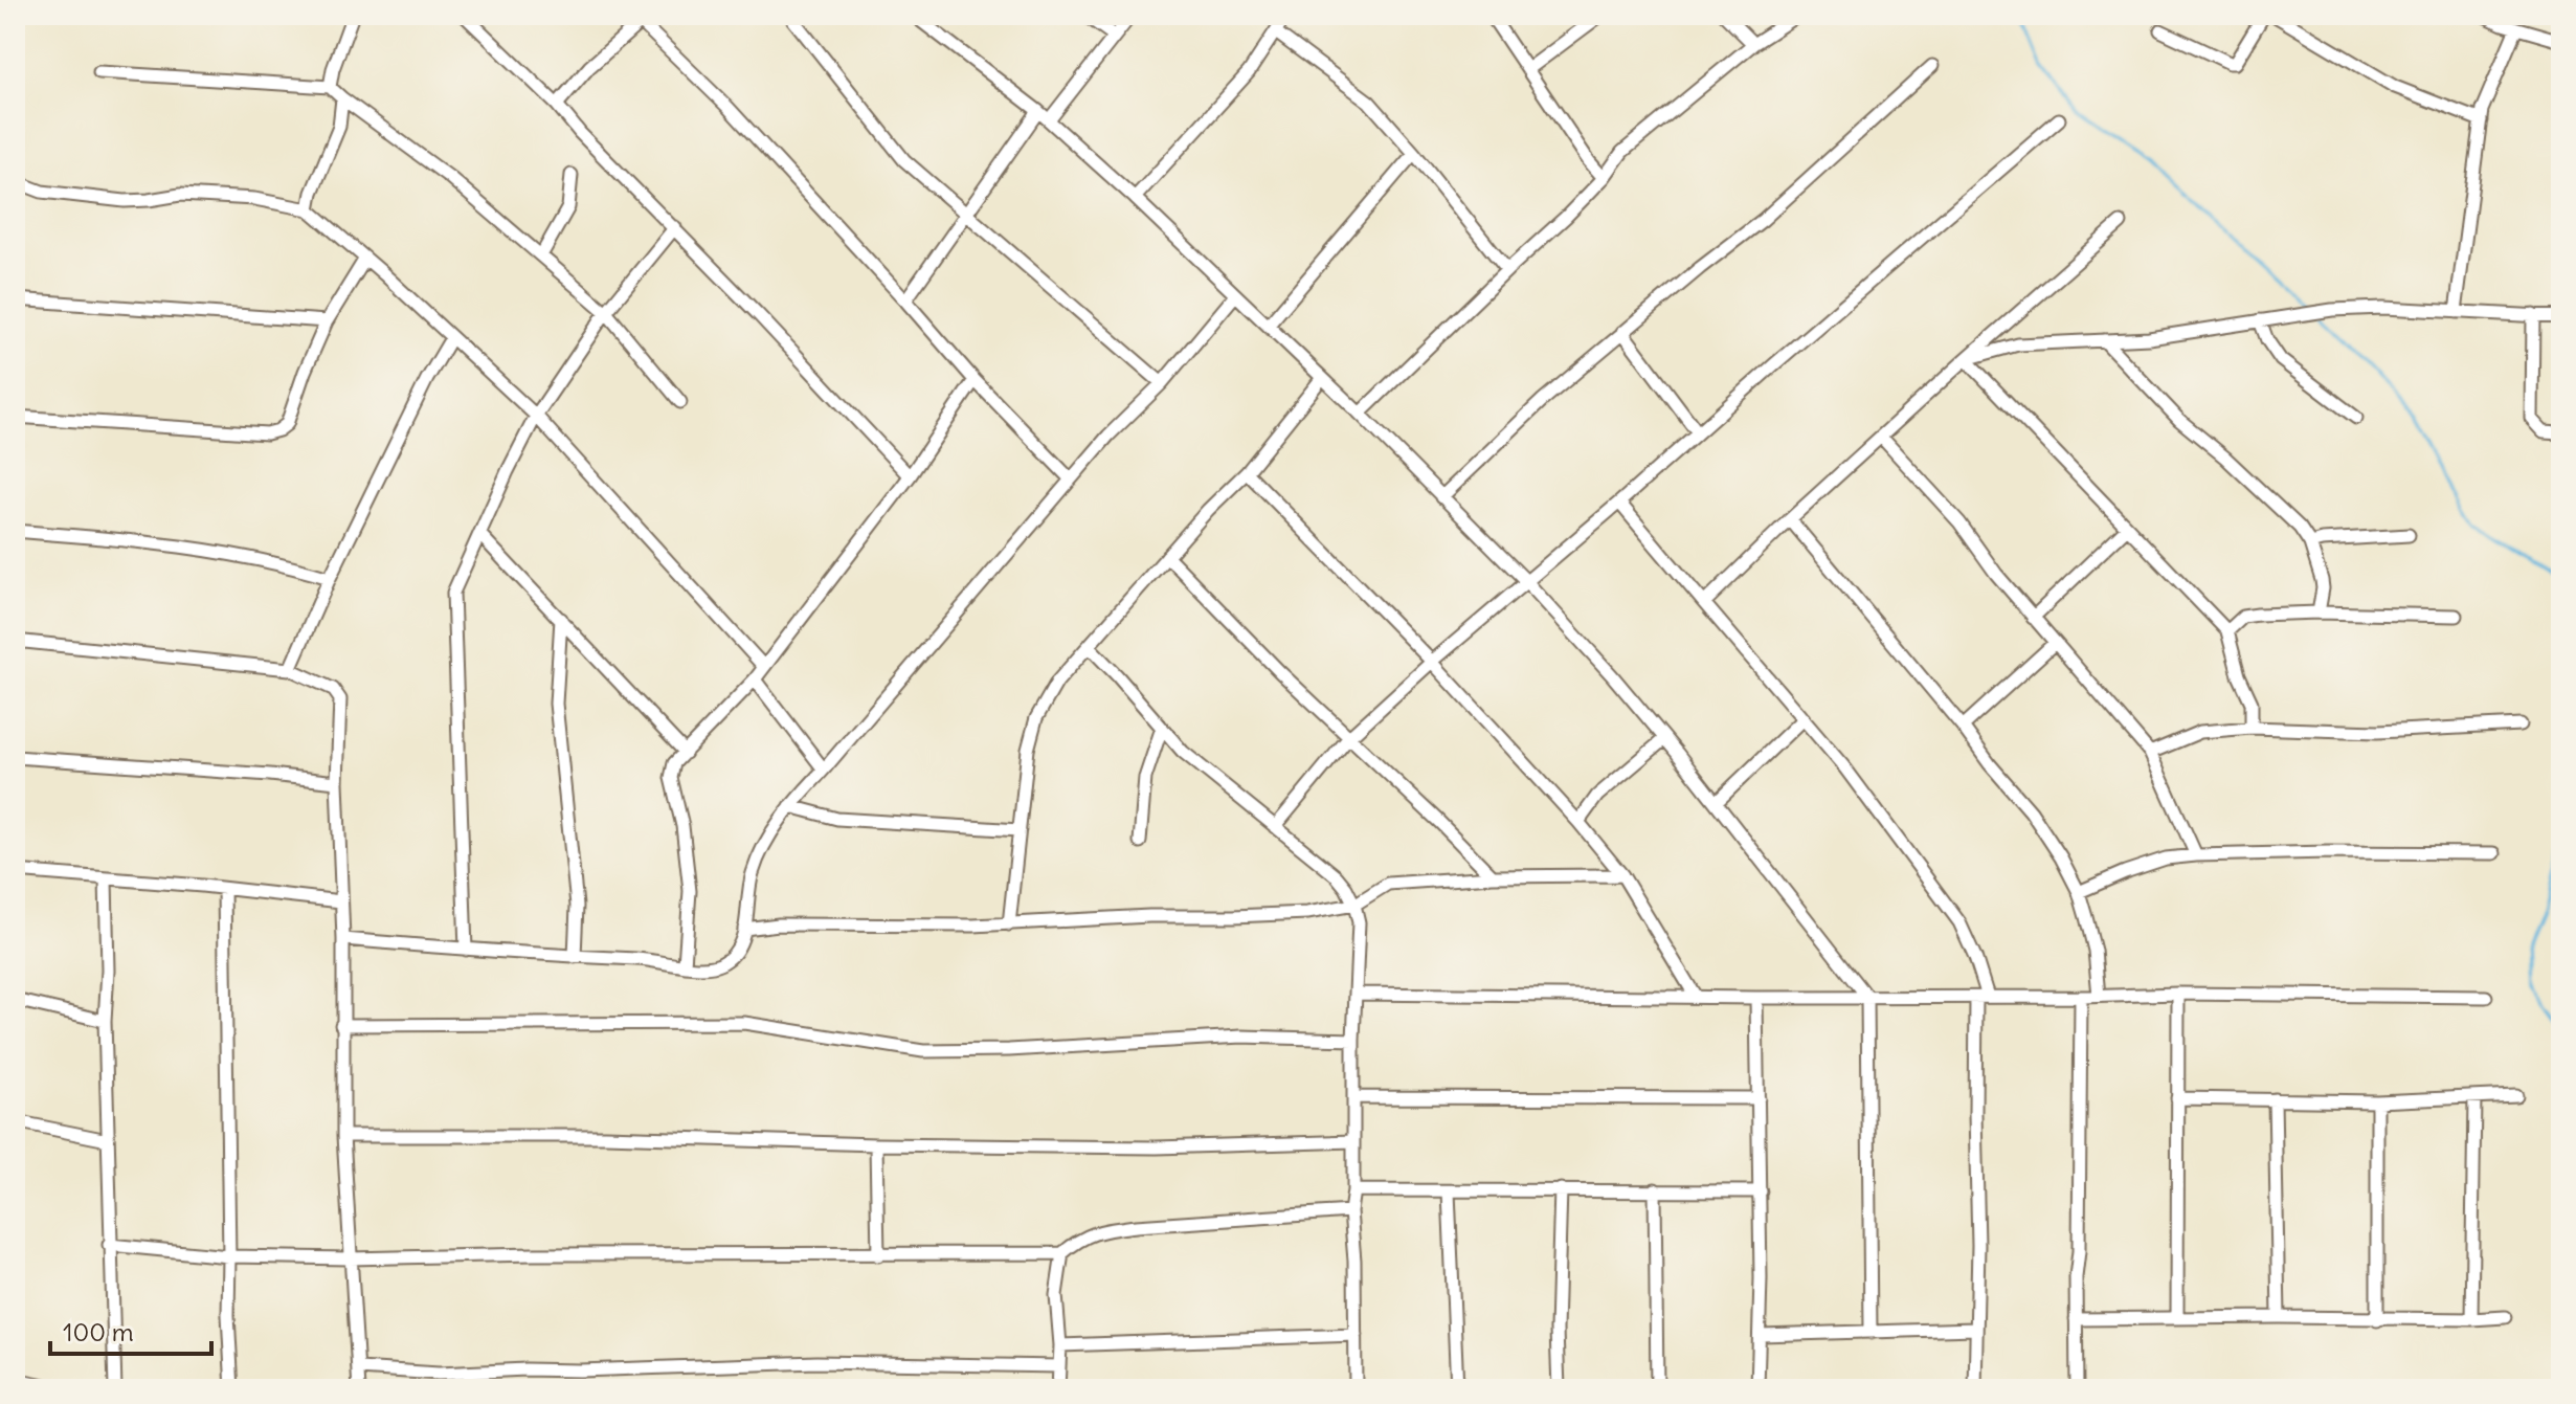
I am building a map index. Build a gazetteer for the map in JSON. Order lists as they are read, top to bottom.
{
  "scale_bar": "100 m"
}
